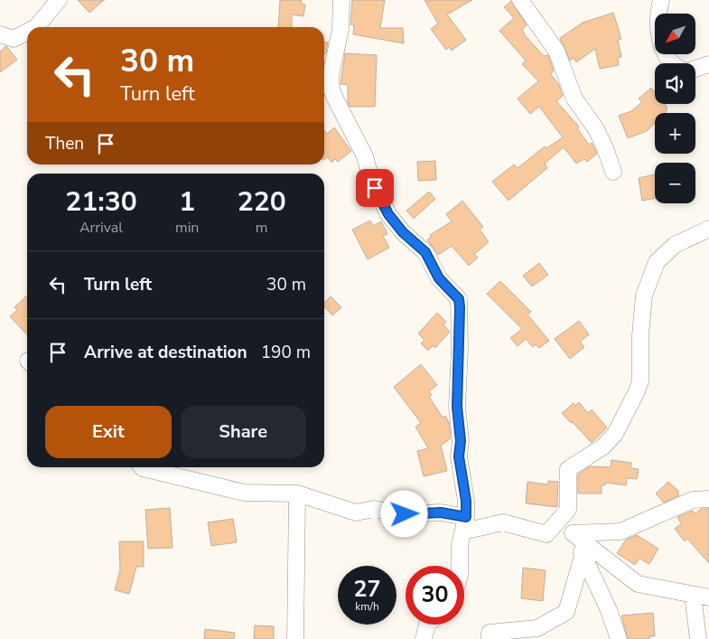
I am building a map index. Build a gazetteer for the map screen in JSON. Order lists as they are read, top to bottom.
{
  "north": "bottom left",
  "page": {
    "map_buttons": ["+", "−"],
    "turn": ["30 m", "Turn left"],
    "then": "Then",
    "eta": [
      "21:30",
      "Arrival",
      "1",
      "min",
      "220",
      "m"
    ],
    "list": [
      {
        "name": "Turn left",
        "value": "30 m"
      },
      {
        "name": "Arrive at destination",
        "value": "190 m"
      }
    ],
    "buttons": ["Exit", "Share"],
    "speed": "27 km/h",
    "limit": "30"
  }
}
